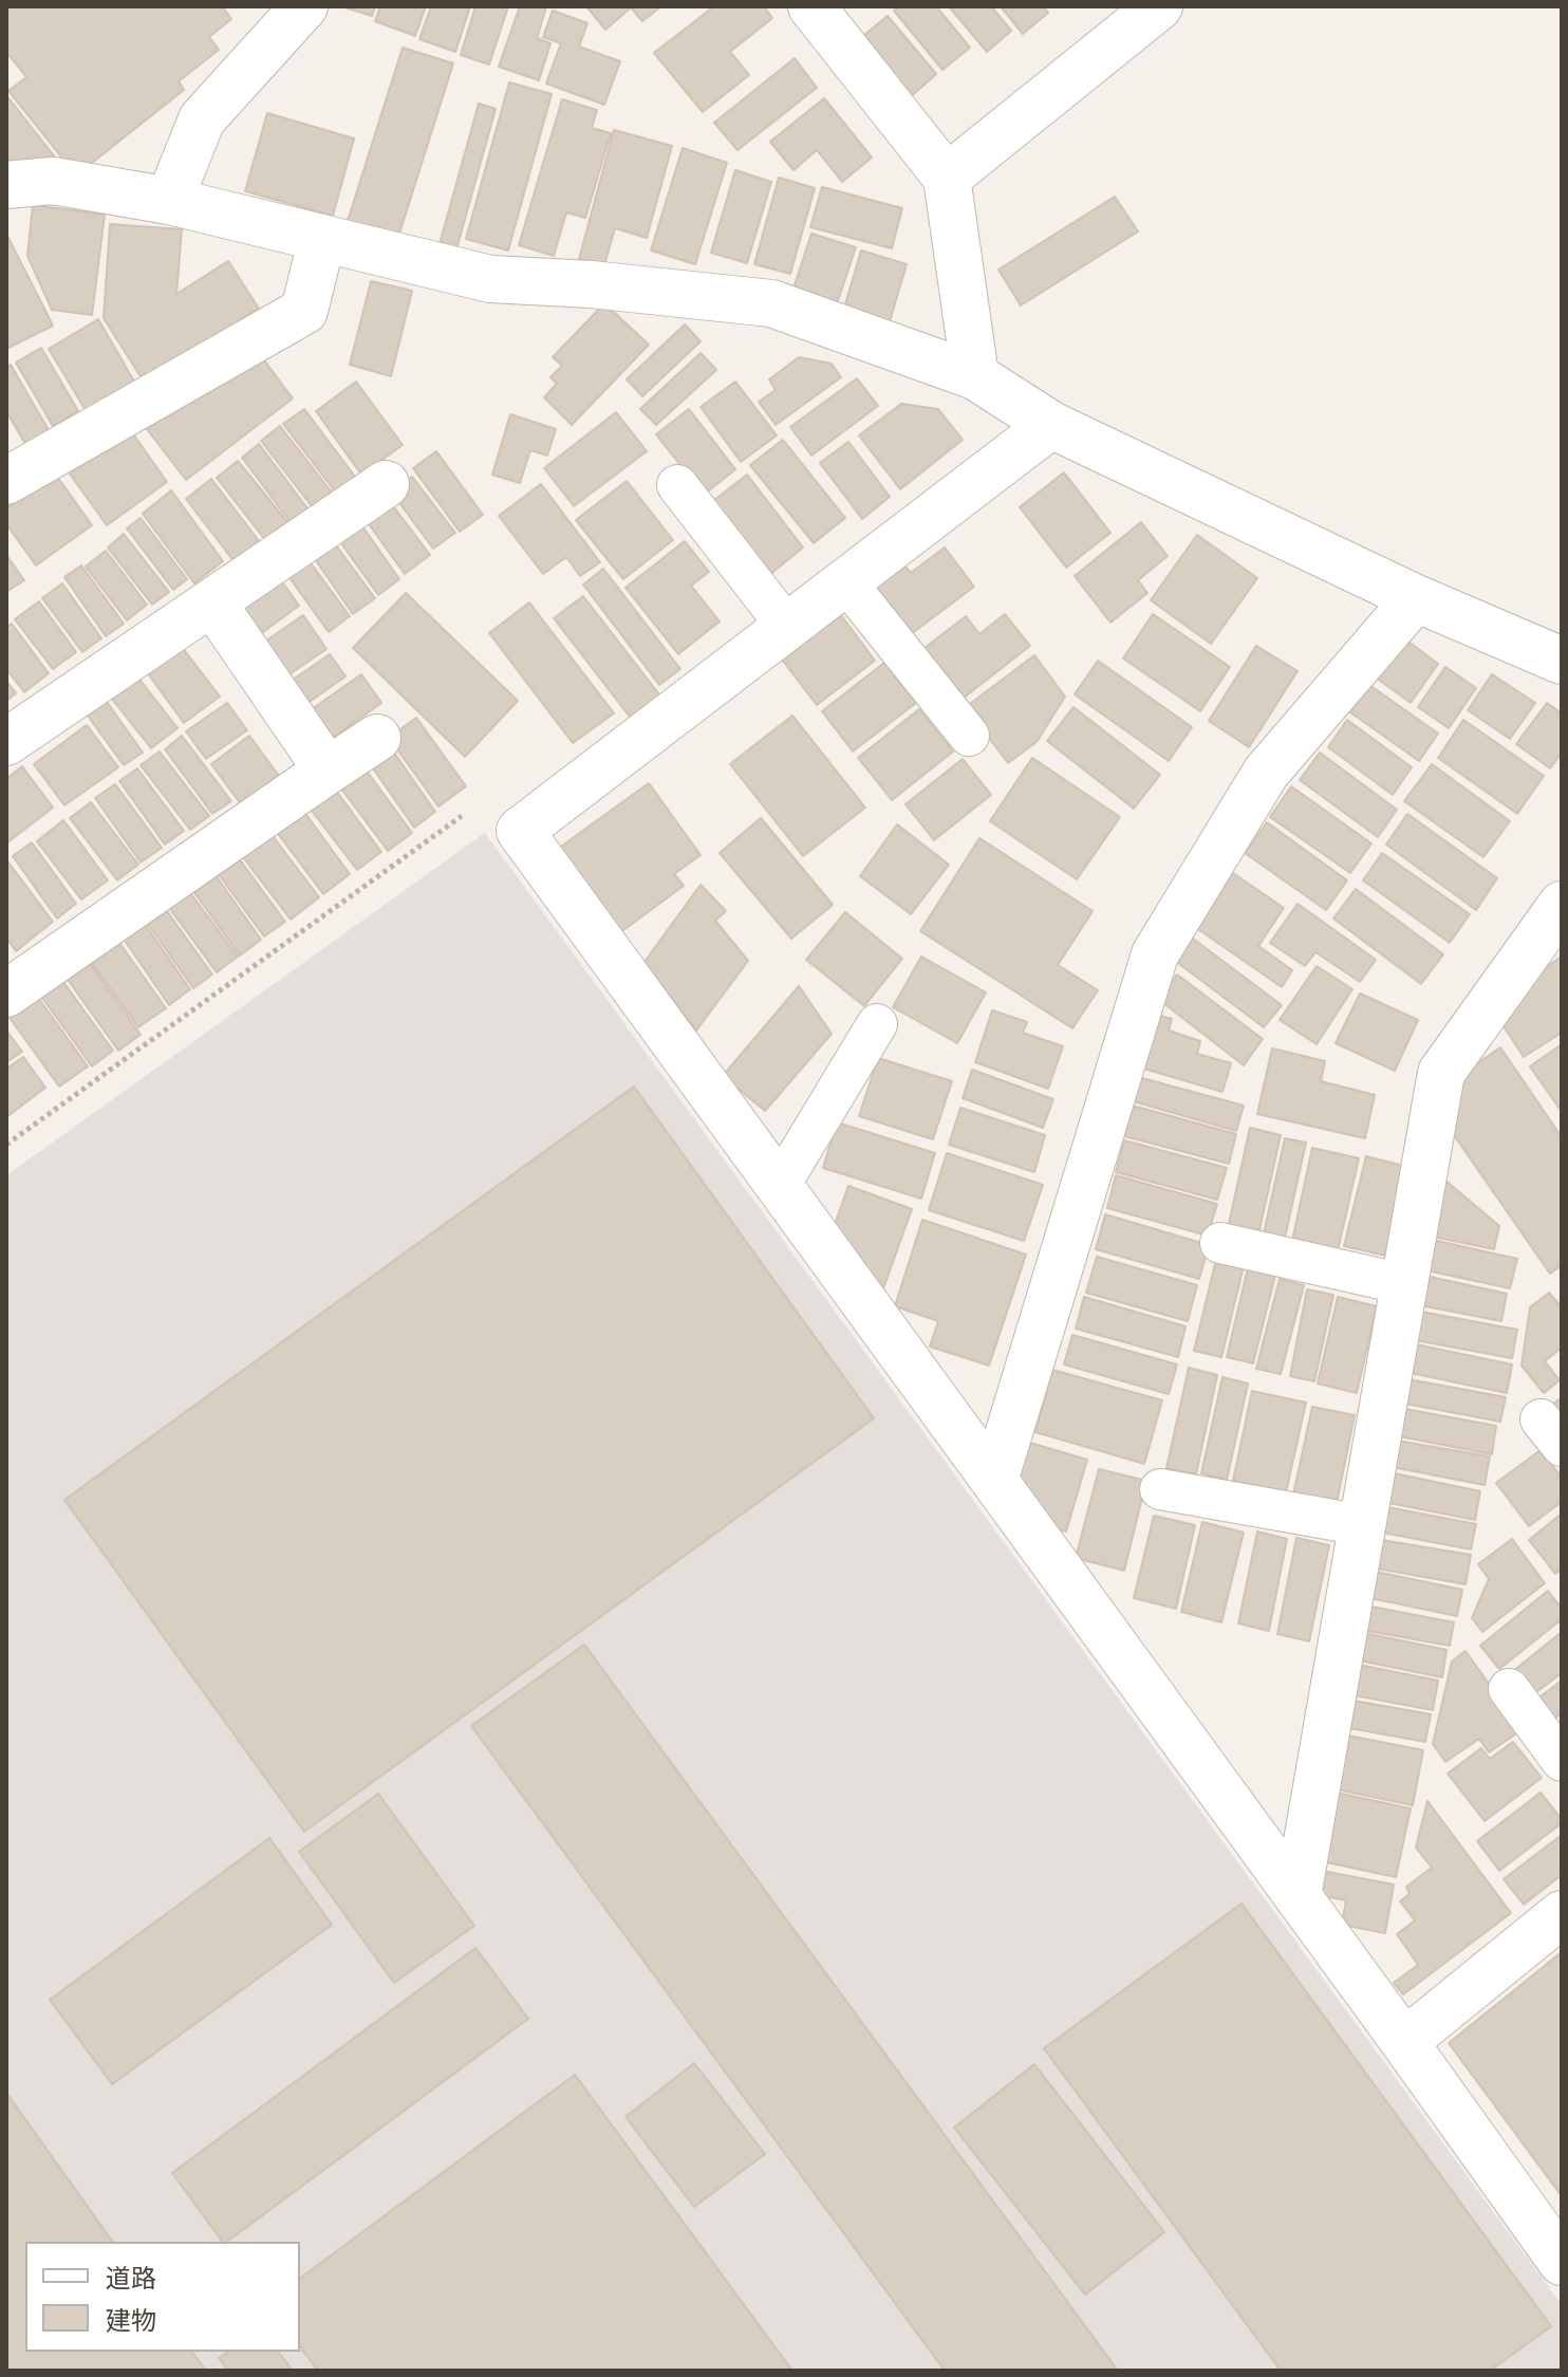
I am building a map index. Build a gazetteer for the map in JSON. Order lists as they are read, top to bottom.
{
  "legend": ["道路", "建物"]
}
